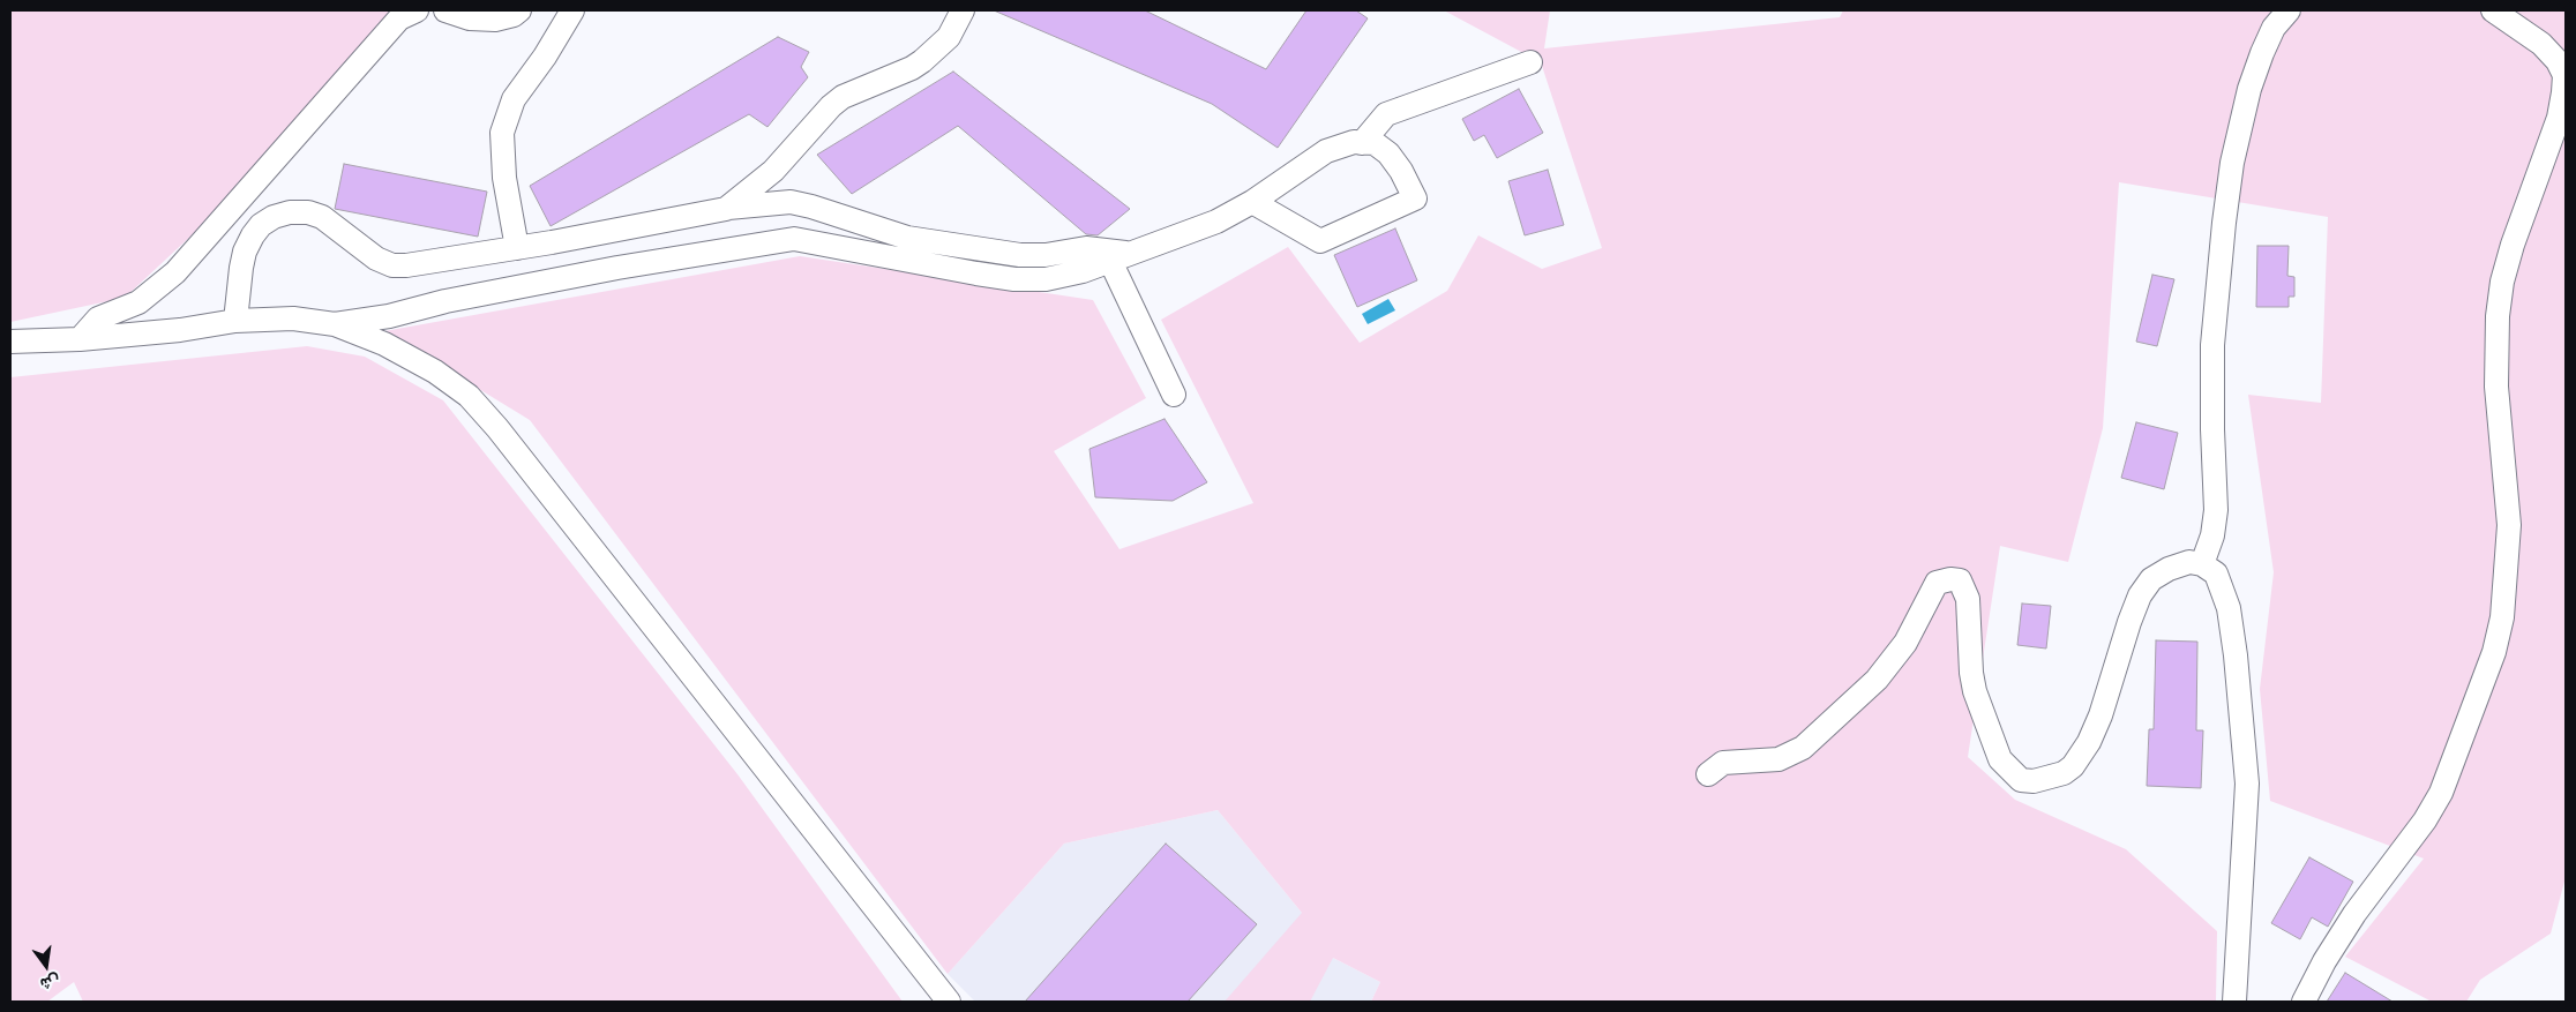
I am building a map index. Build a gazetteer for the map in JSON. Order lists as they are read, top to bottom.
{
  "north": "bottom"
}
